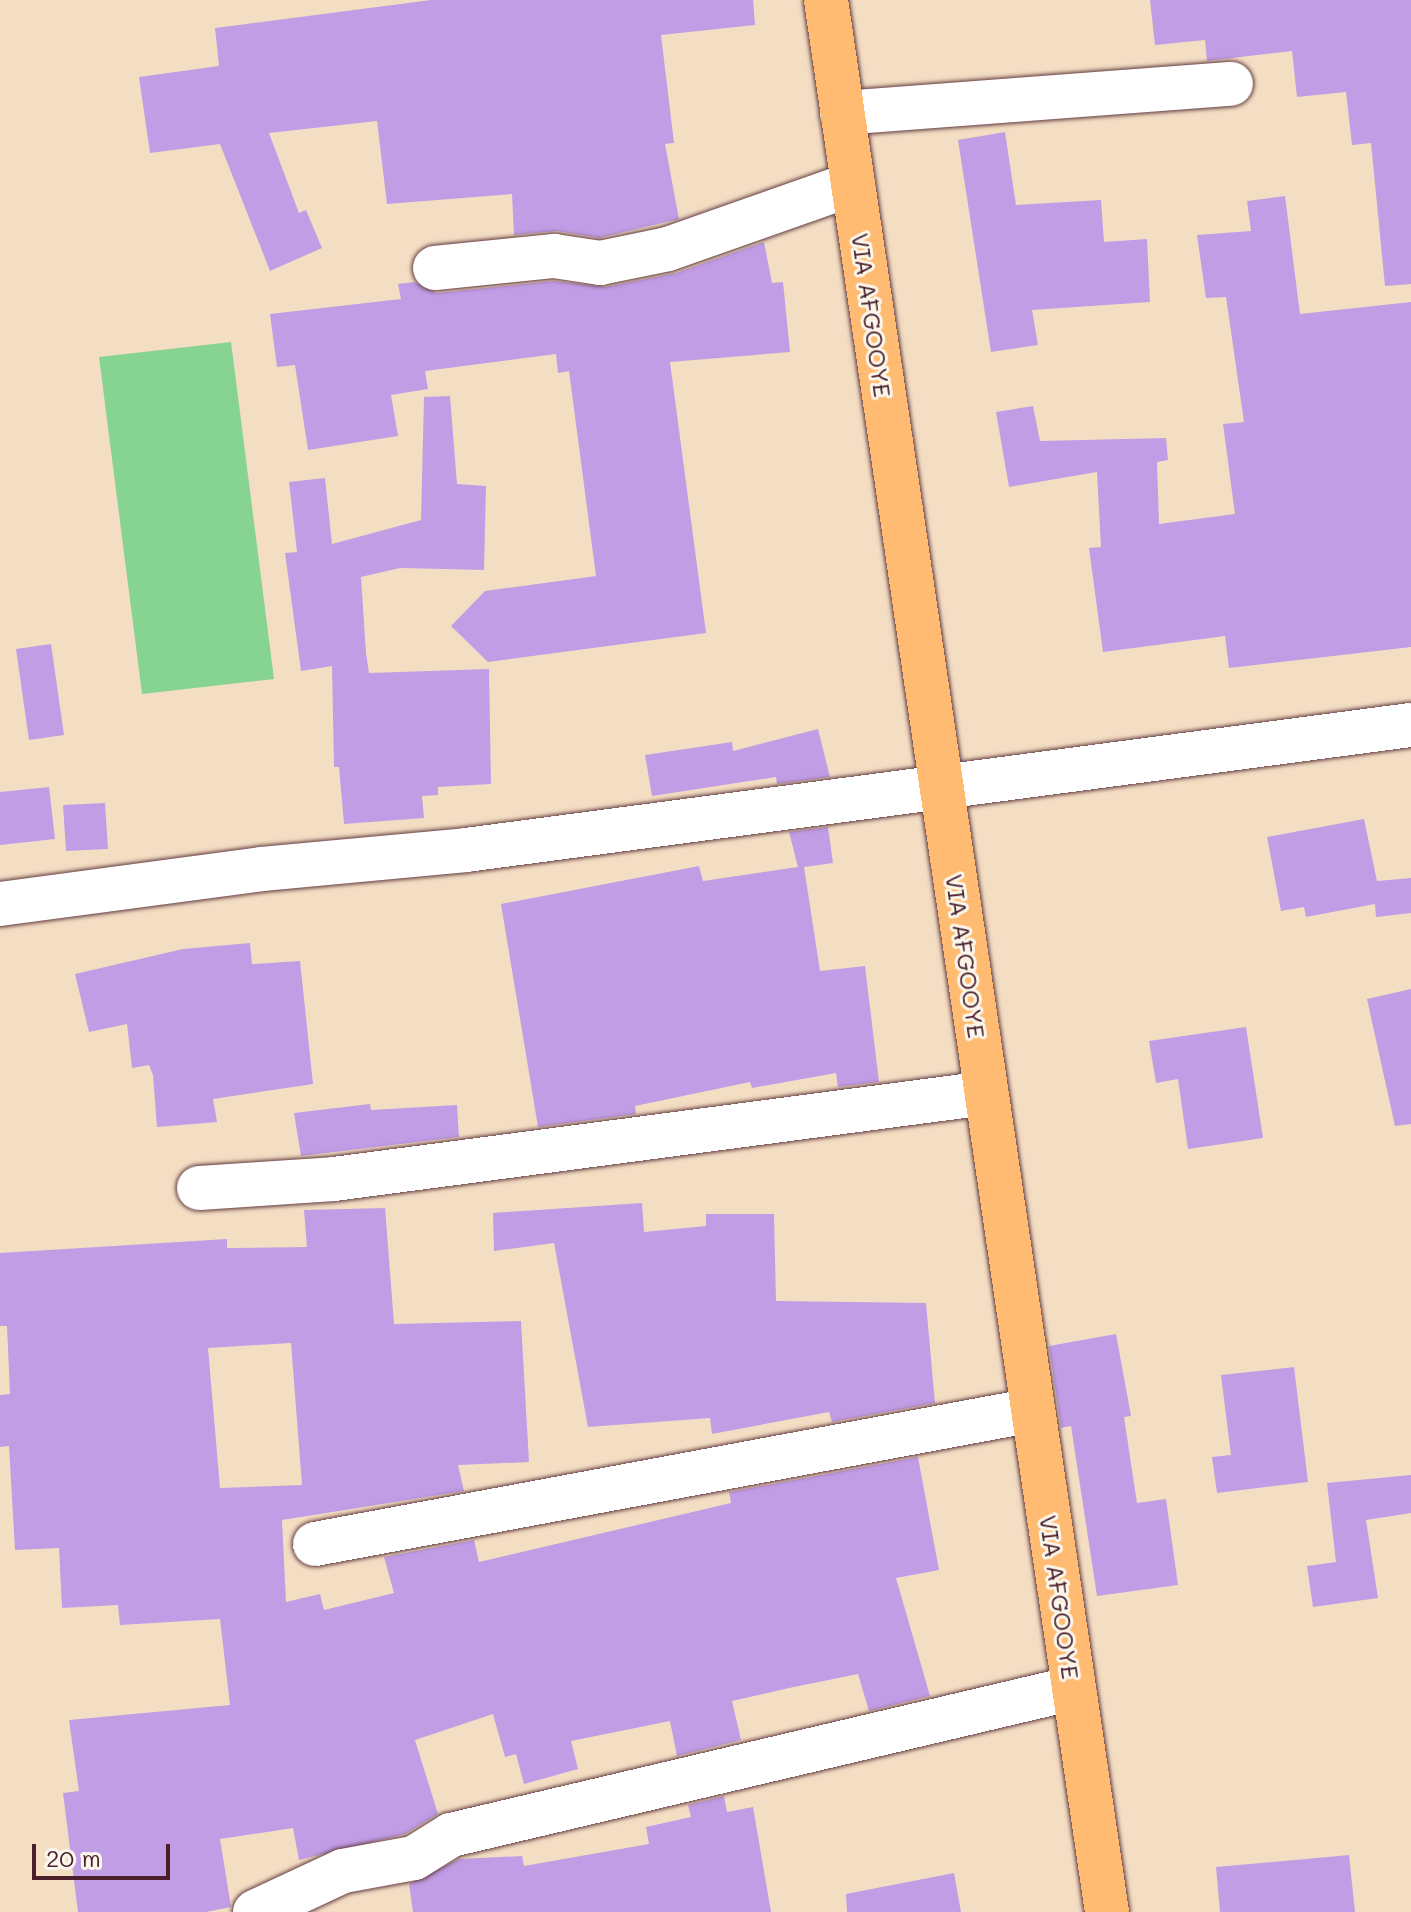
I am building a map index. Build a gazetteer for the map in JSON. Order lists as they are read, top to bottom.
{
  "streets": {
    "main road": ["VIA AFGOOYE"]
  },
  "scale_bar": "20 m"
}
